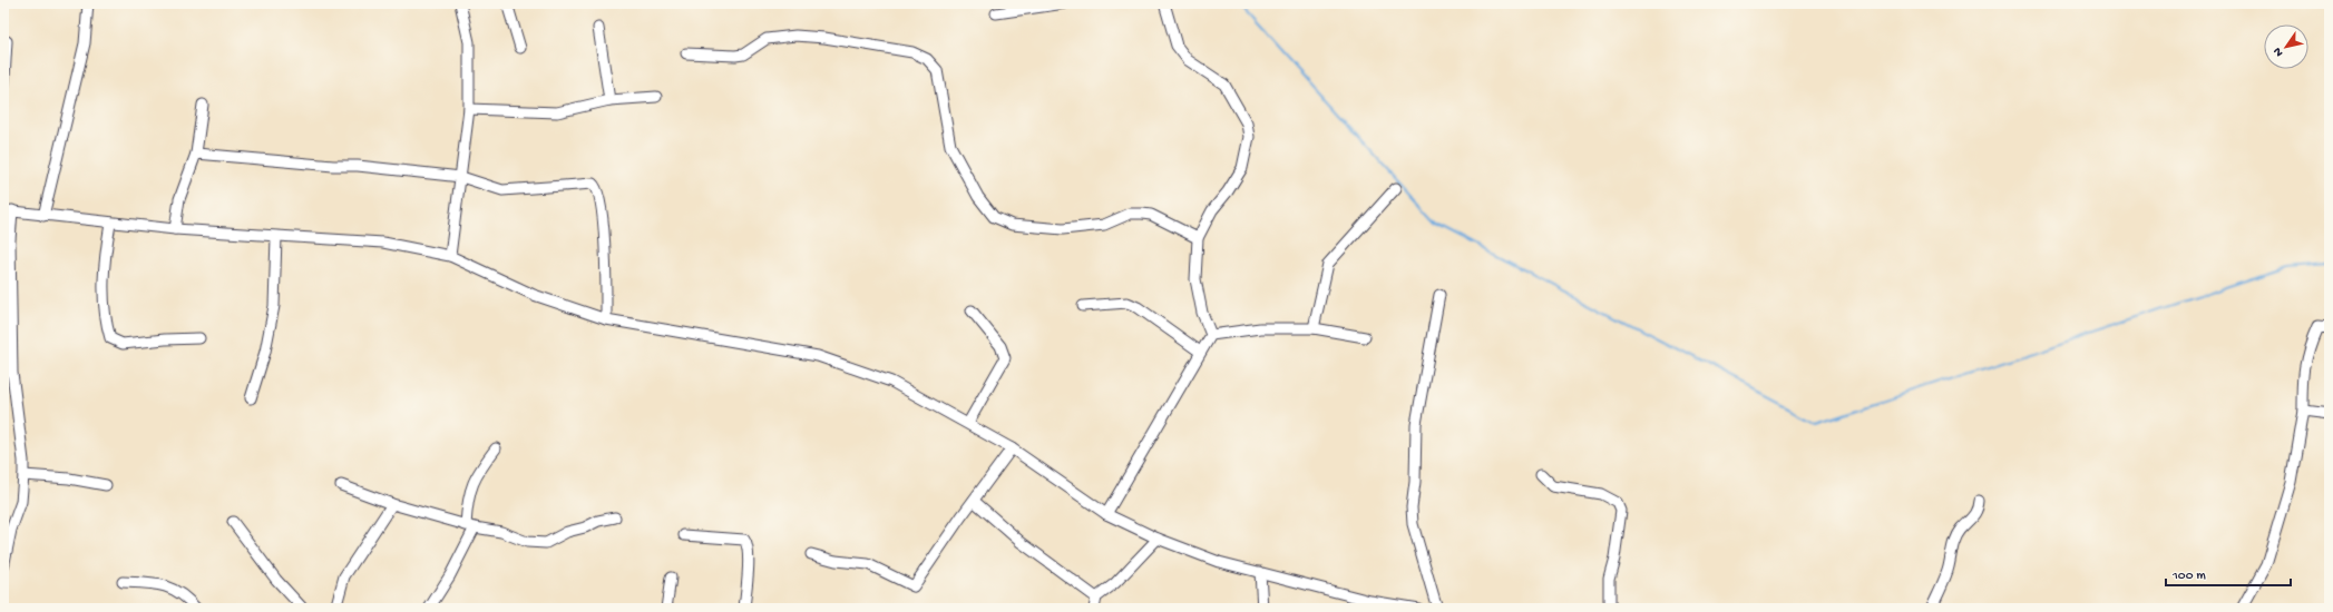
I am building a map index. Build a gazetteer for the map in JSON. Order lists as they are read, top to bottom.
{
  "scale_bar": "100 m",
  "north": "bottom left"
}
